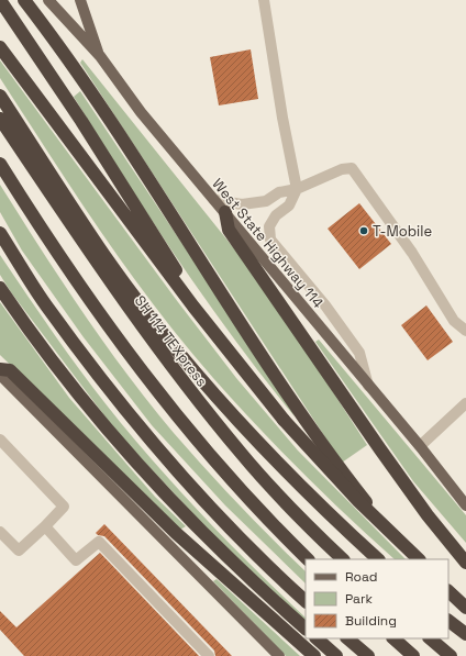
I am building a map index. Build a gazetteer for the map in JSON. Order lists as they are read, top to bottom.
{
  "streets": {
    "highway": ["SH 114 TEXpress"],
    "main road": ["West State Highway 114"]
  },
  "places": ["T-Mobile"],
  "legend": ["Road", "Park", "Building"]
}
